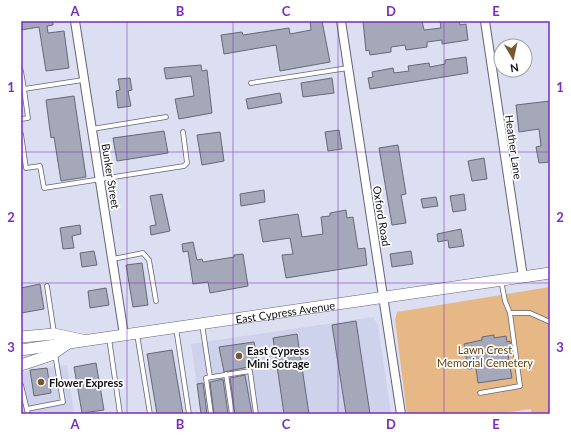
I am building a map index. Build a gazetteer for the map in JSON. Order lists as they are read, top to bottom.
{
  "streets": {
    "main road": ["East Cypress Avenue"],
    "street": ["Heather Lane", "Bunker Street", "Oxford Road"]
  },
  "crossings": [
    ["Heather Lane", "East Cypress Avenue"],
    ["Bunker Street", "East Cypress Avenue"],
    ["Oxford Road", "East Cypress Avenue"]
  ],
  "parks": ["Lawn Crest Memorial Cemetery"],
  "places": ["East Cypress Mini Sotrage", "Flower Express"],
  "north": "bottom",
  "grid": {
    "columns": [
      "A",
      "B",
      "C",
      "D",
      "E"
    ],
    "rows": ["1", "2", "3"]
  }
}
